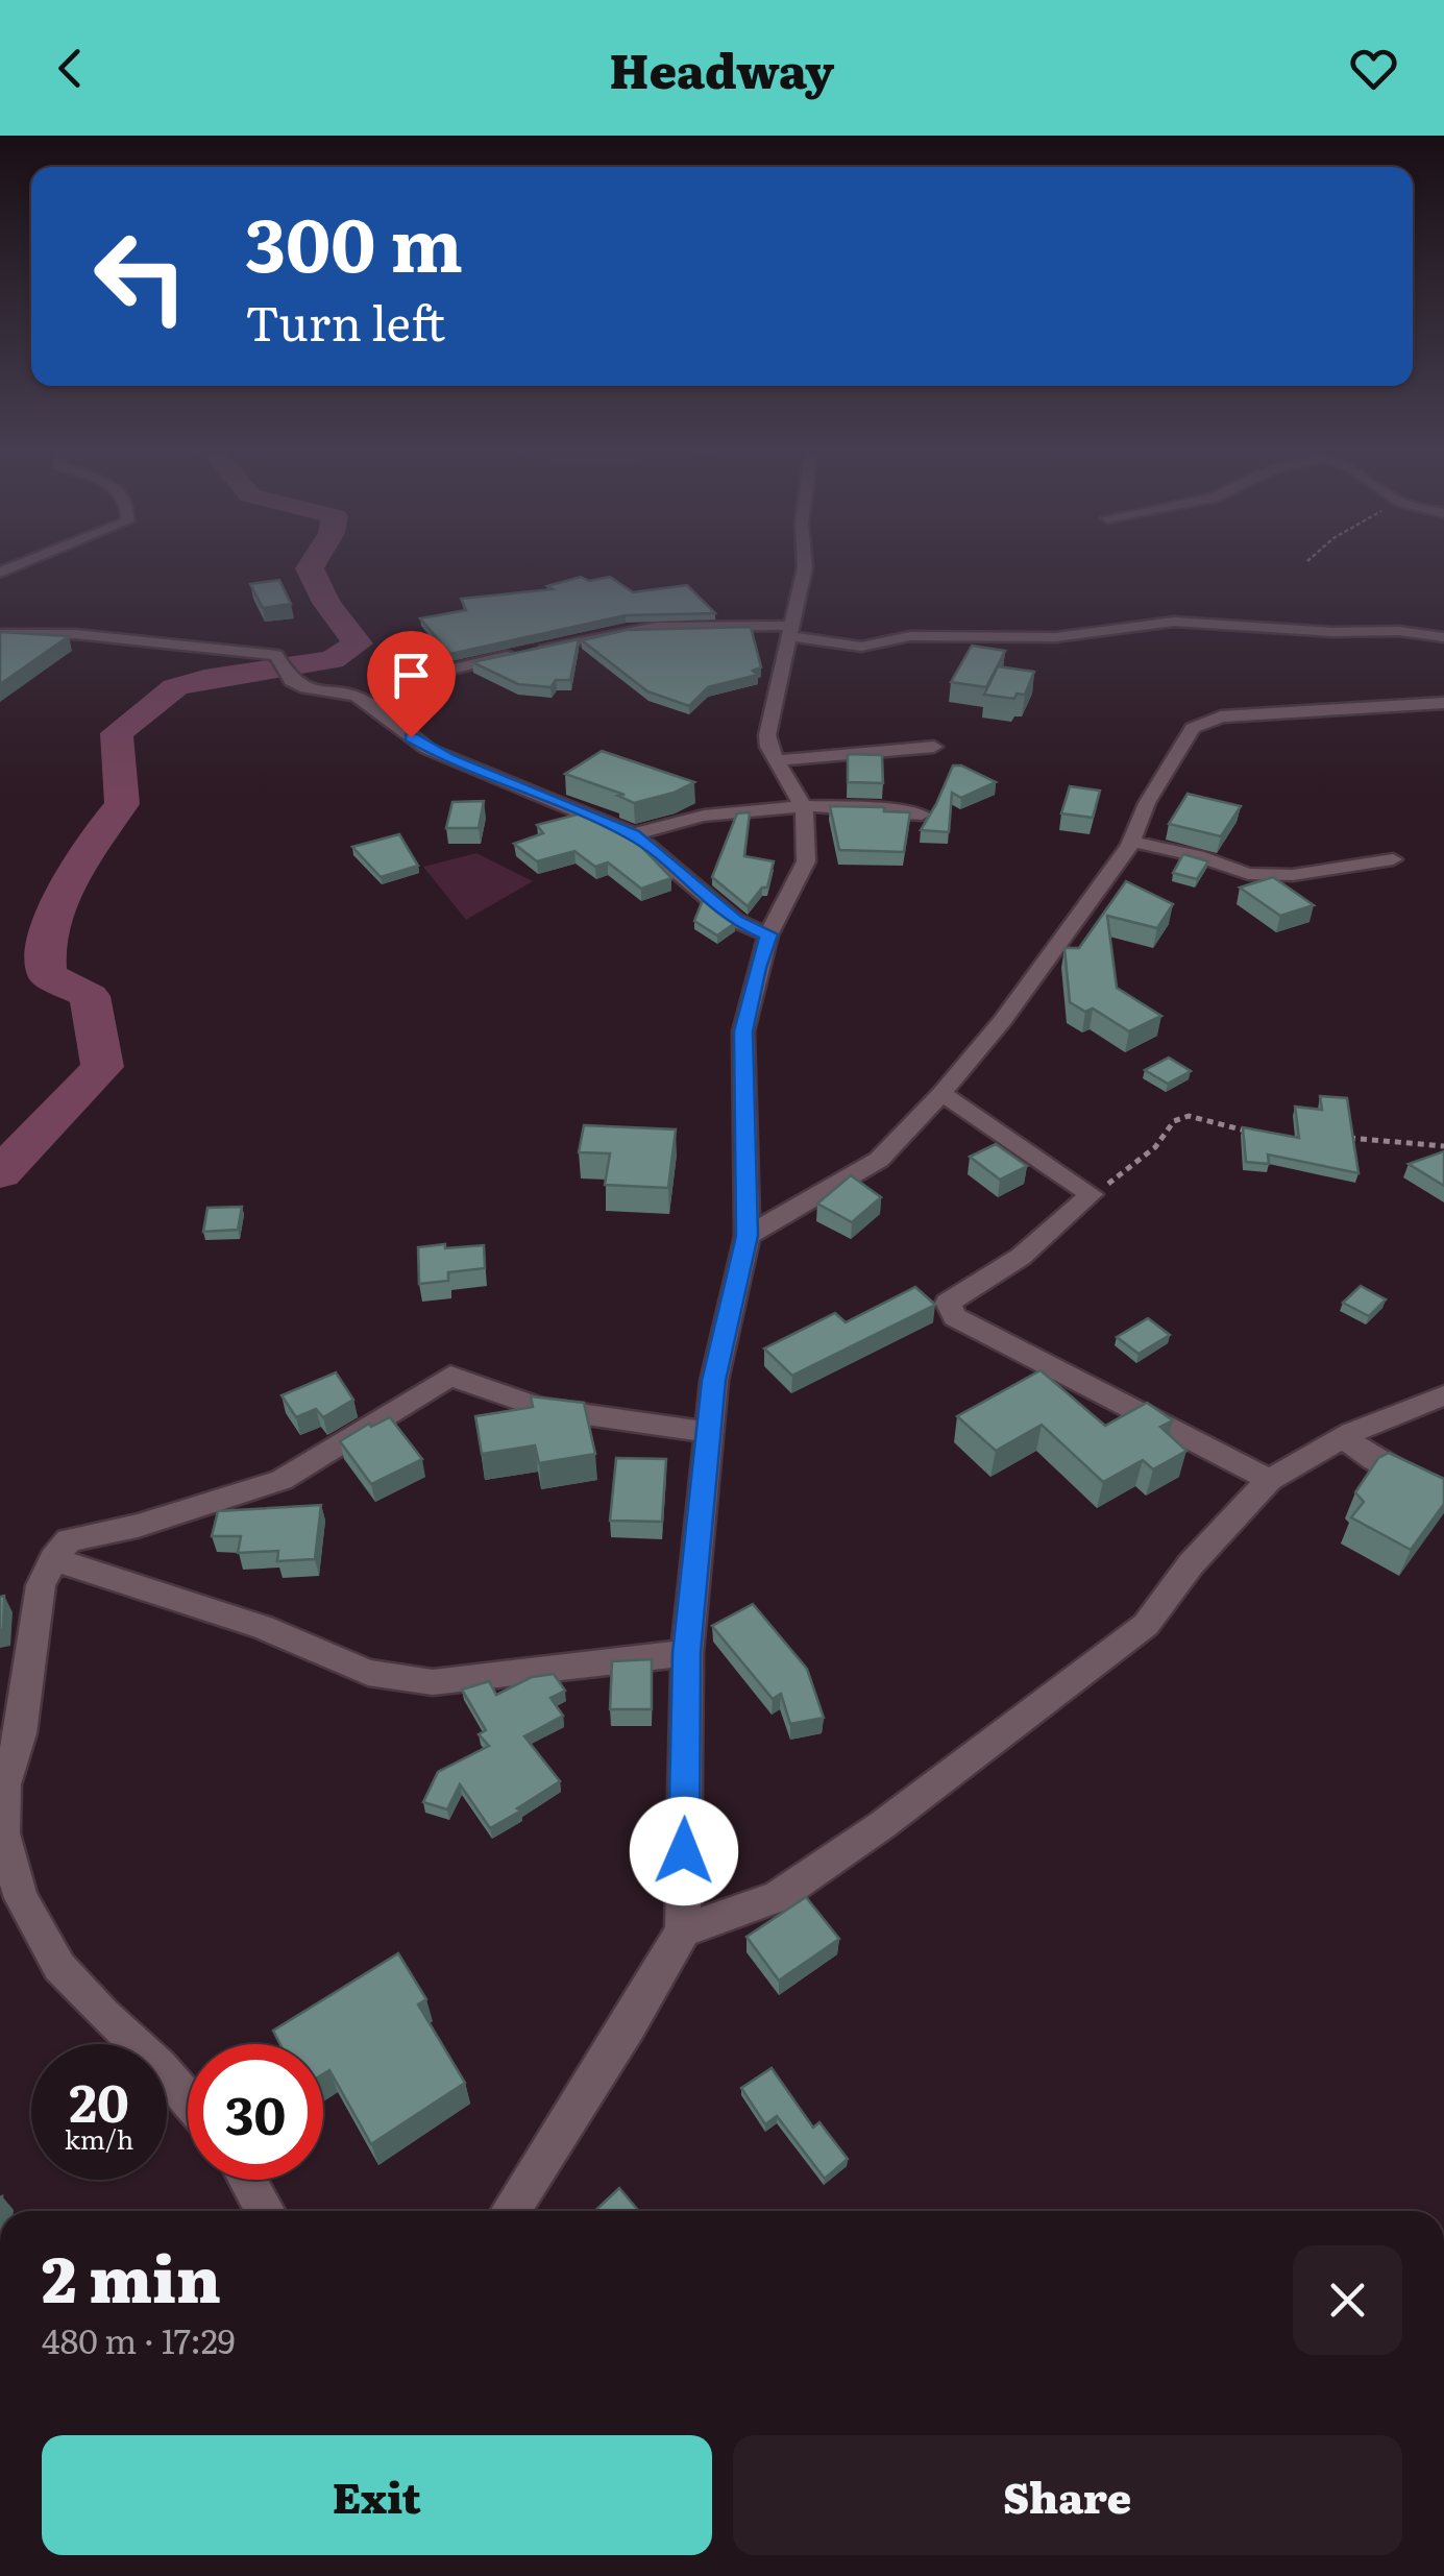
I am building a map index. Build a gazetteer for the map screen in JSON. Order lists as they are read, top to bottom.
{
  "page": {
    "header": "Headway",
    "turn": ["300 m", "Turn left"],
    "speed": "20 km/h",
    "limit": "30",
    "heading": ["2 min", "480 m · 17:29"],
    "buttons": ["Exit", "Share"]
  }
}
